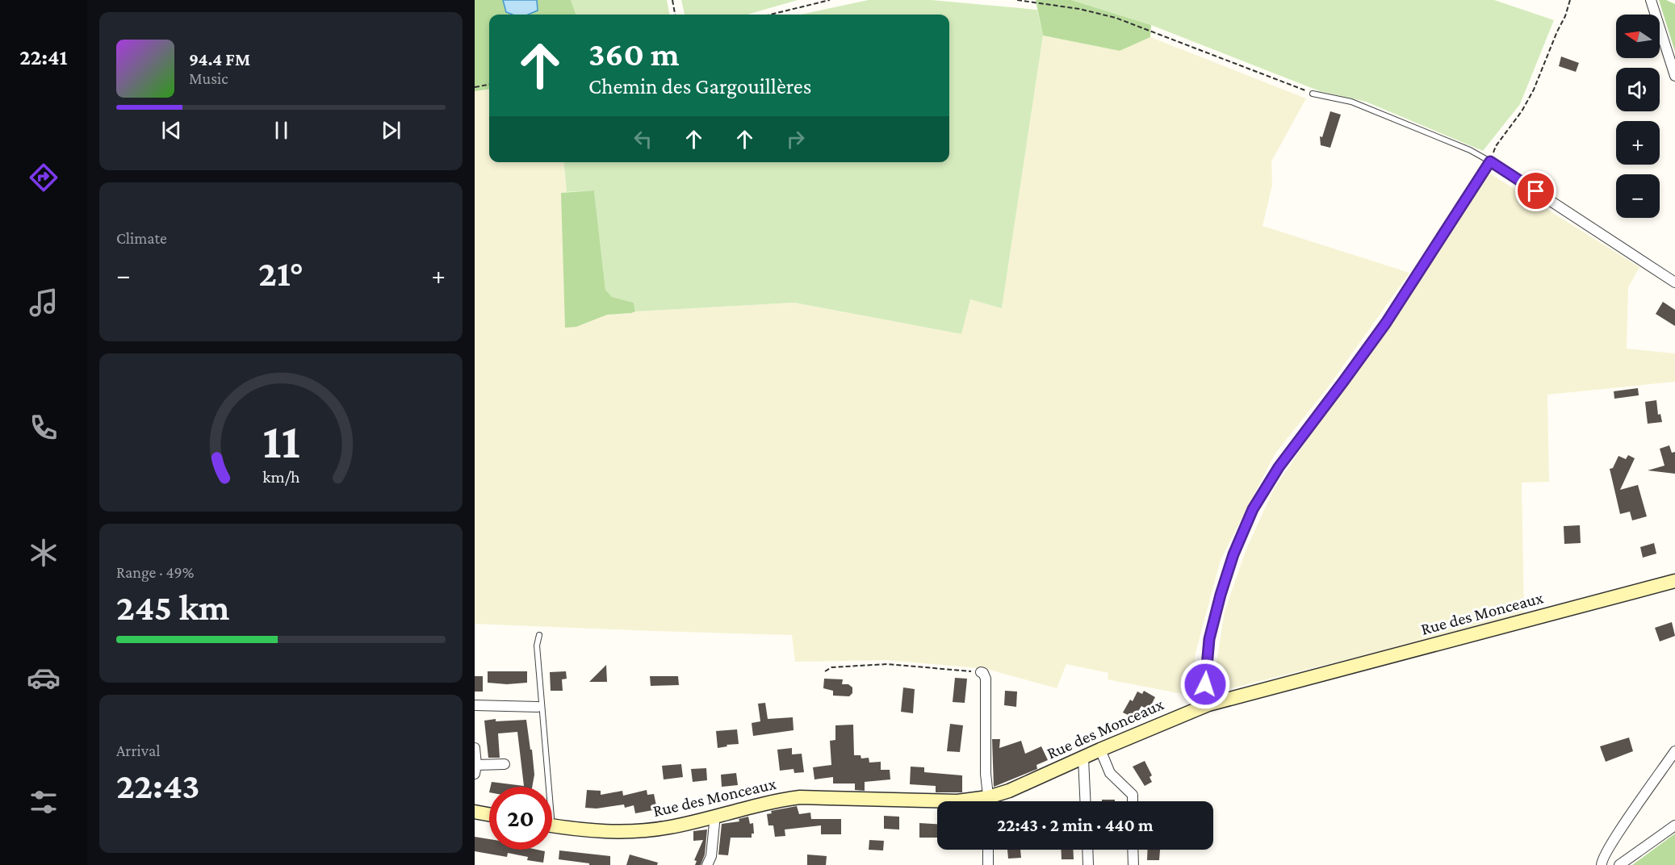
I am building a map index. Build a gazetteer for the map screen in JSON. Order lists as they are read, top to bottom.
{
  "streets": {
    "main road": ["Rue des Monceaux"]
  },
  "north": "left",
  "page": {
    "tabs": "22:41",
    "map_buttons": ["+", "−"],
    "turn": ["360 m", "Chemin des Gargouillères"],
    "song": ["94.4 FM", "Music"],
    "tile": [
      "Climate",
      ["Range · 49%", "245 km"],
      ["Arrival", "22:43"]
    ],
    "heat": ["−", "21°", "+"],
    "limit": "20",
    "trip": "22:43 · 2 min · 440 m",
    "gauge": ["11", "km/h"]
  }
}
